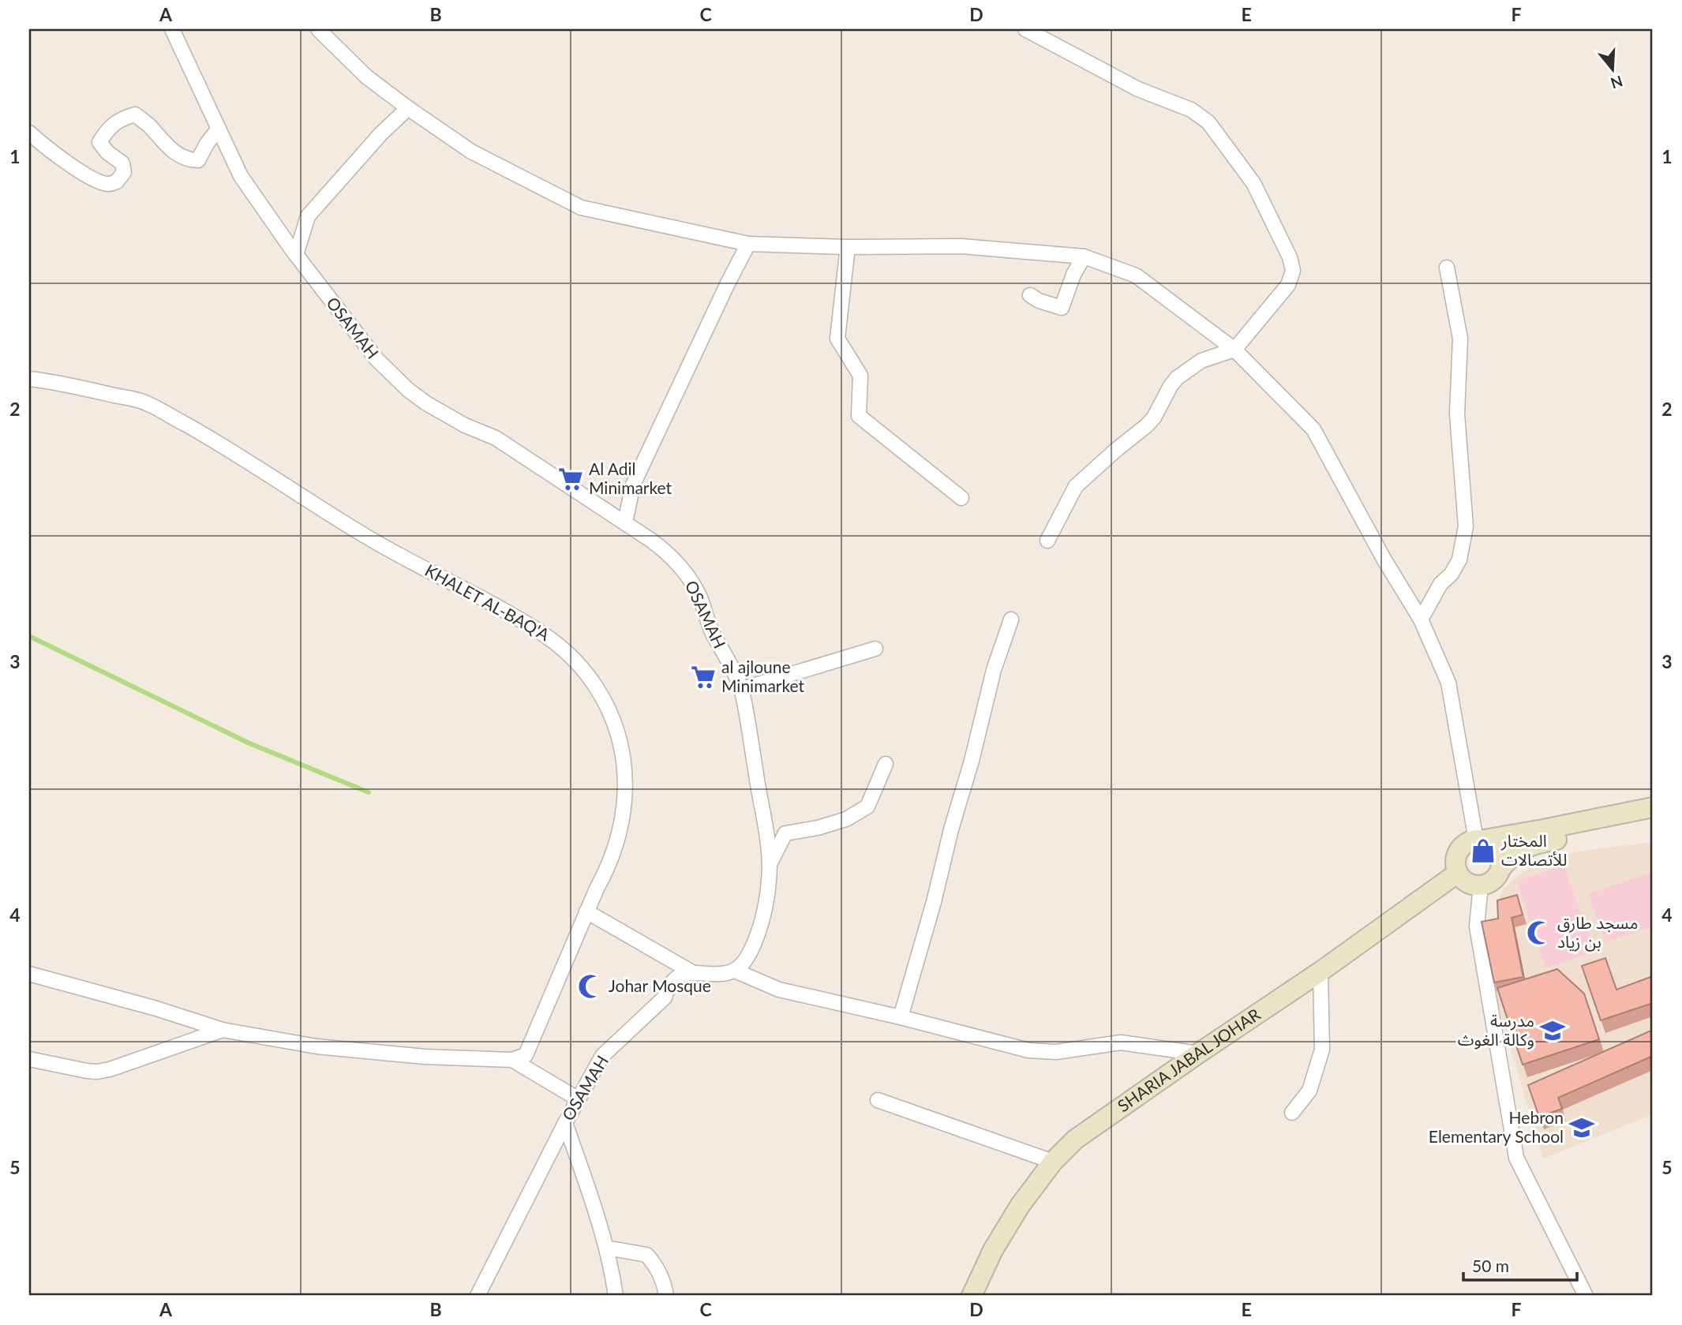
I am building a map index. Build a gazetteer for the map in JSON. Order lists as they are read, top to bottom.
{
  "streets": {
    "street": ["OSAMAH", "KHALET AL-BAQ'A", "SHARIA JABAL JOHAR"]
  },
  "places": {
    "supermarket": ["Al Adil Minimarket", "al ajloune Minimarket"],
    "shop": ["المختار للأتصالات"],
    "mosque": ["مسجد طارق بن زياد", "Johar Mosque"],
    "school or university": ["مدرسة وكالة الغوث", "Hebron Elementary School"]
  },
  "scale_bar": "50 m",
  "north": "bottom",
  "grid": {
    "columns": [
      "A",
      "B",
      "C",
      "D",
      "E",
      "F"
    ],
    "rows": [
      "1",
      "2",
      "3",
      "4",
      "5"
    ]
  }
}
